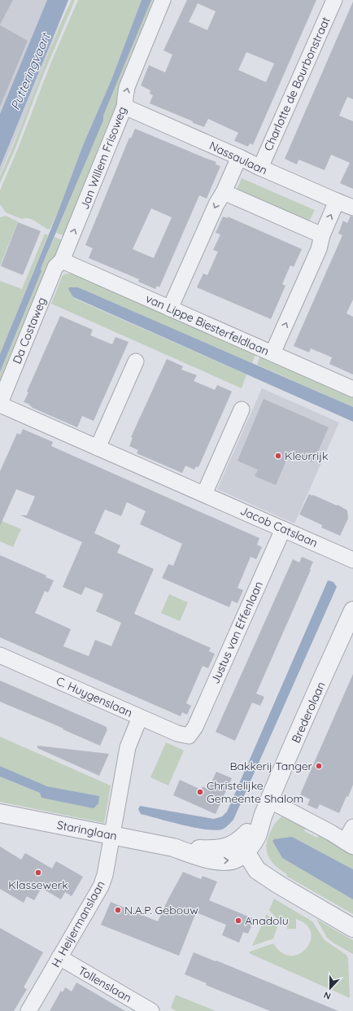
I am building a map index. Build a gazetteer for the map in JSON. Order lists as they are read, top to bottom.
{
  "streets": {
    "street": [
      "Charlotte de Bourbonstraat",
      "Jan Willem Frisoweg",
      "Nassaulaan",
      "van Lippe Biesterfeldlaan",
      "Da Costaweg",
      "Jacob Catslaan",
      "Justus van Effenlaan",
      "C. Huygenslaan",
      "Brederolaan",
      "Staringlaan",
      "H. Heijermanslaan",
      "Tollenslaan"
    ]
  },
  "crossings": [
    ["Charlotte de Bourbonstraat", "Nassaulaan"],
    ["Jan Willem Frisoweg", "Nassaulaan"],
    ["Jan Willem Frisoweg", "van Lippe Biesterfeldlaan"],
    ["Jan Willem Frisoweg", "Da Costaweg"],
    ["van Lippe Biesterfeldlaan", "Da Costaweg"],
    ["Da Costaweg", "Jacob Catslaan"],
    ["Jacob Catslaan", "Justus van Effenlaan"],
    ["Justus van Effenlaan", "C. Huygenslaan"],
    ["C. Huygenslaan", "H. Heijermanslaan"],
    ["Brederolaan", "Staringlaan"],
    ["Staringlaan", "H. Heijermanslaan"],
    ["H. Heijermanslaan", "Tollenslaan"]
  ],
  "water": ["Putteringvaart"],
  "places": [
    "Kleurrijk",
    "Bakkerij Tanger",
    "Christelijke Gemeente Shalom",
    "Klassewerk",
    "N.A.P. Gebouw",
    "Anadolu"
  ],
  "north": "bottom"
}
